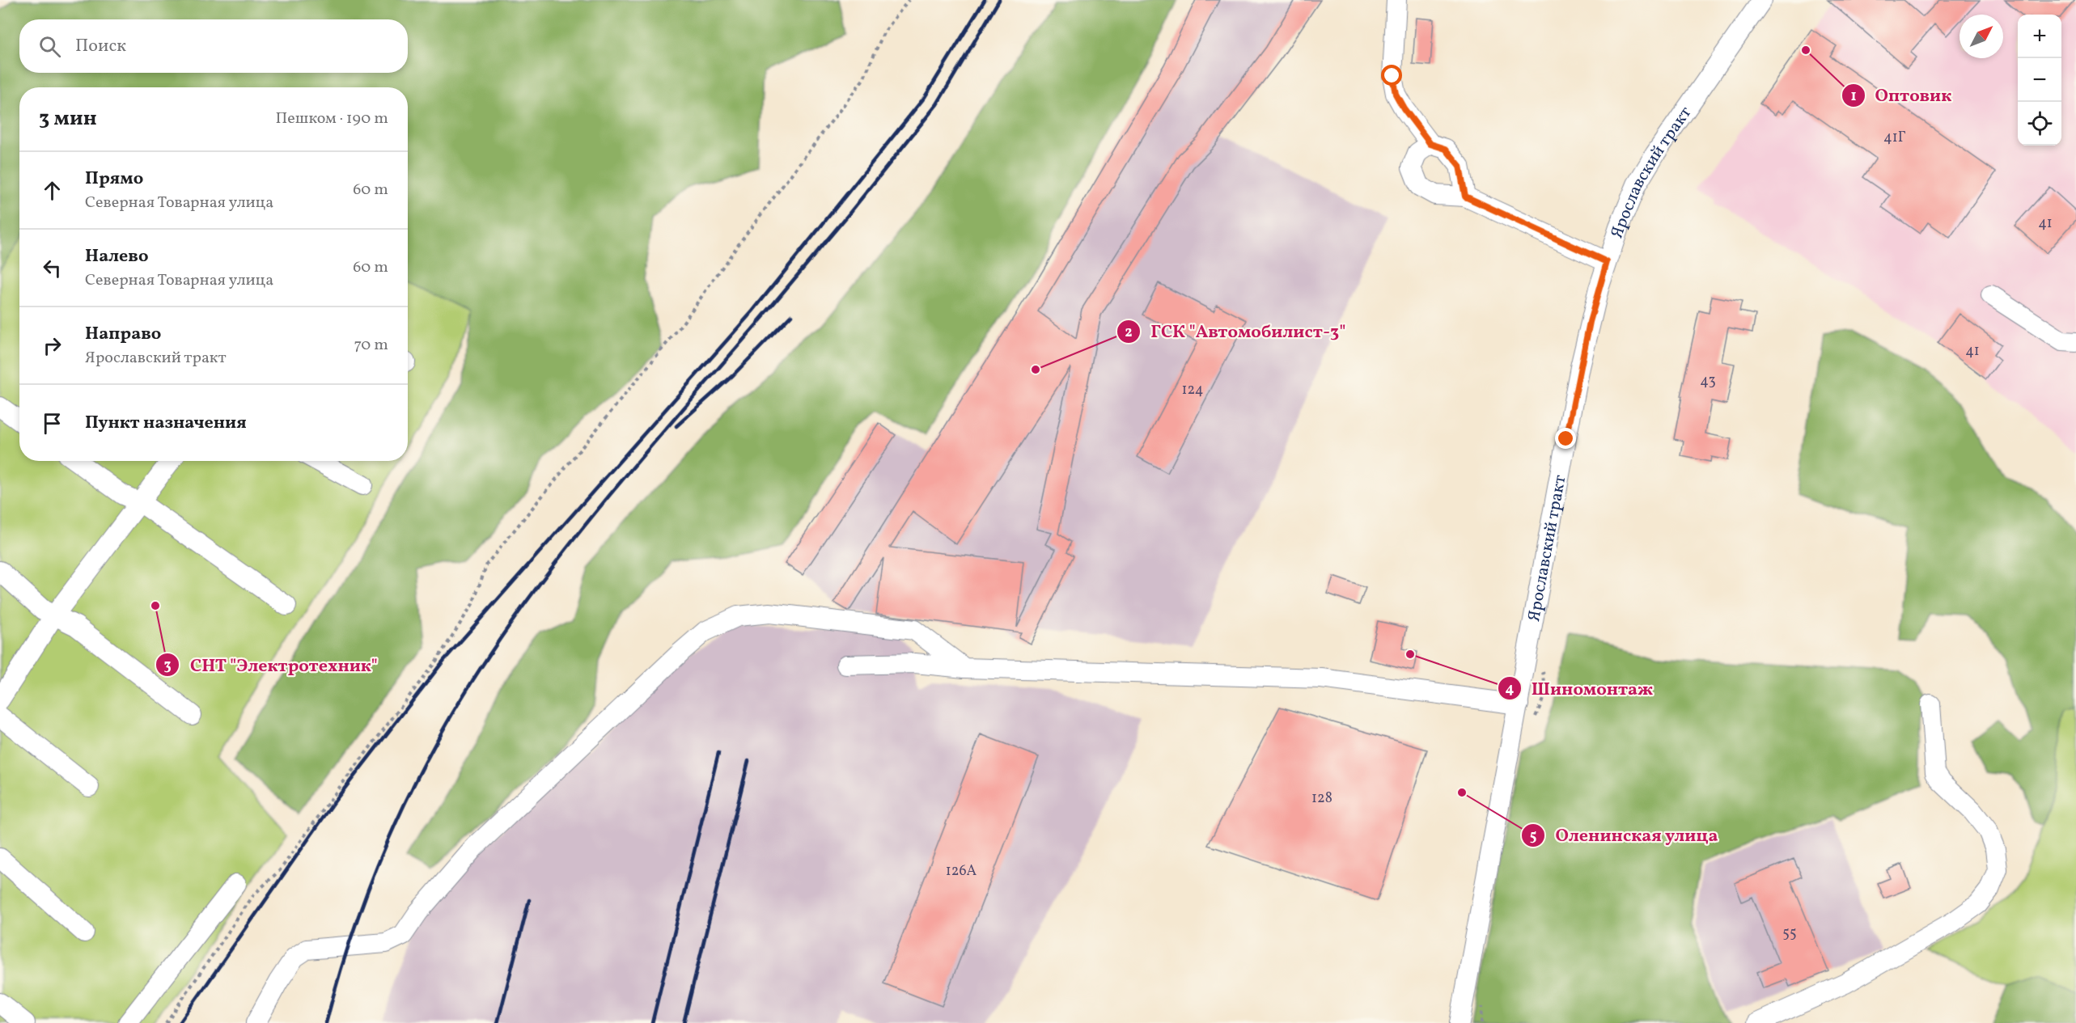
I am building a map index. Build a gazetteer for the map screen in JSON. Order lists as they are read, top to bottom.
{
  "streets": {
    "street": ["Ярославский тракт"]
  },
  "places": [
    "Оптовик",
    "ГСК \"Автомобилист-3\"",
    "СНТ \"Электротехник\"",
    "Шиномонтаж",
    "Оленинская улица"
  ],
  "house_numbers": [
    "41Г",
    "41",
    "41",
    "43",
    "124",
    "128",
    "126А",
    "55"
  ],
  "north": "top right",
  "page": {
    "map_buttons": ["+", "−"],
    "search": "Поиск",
    "heading": ["3 мин", "Пешком · 190 m"],
    "list": [
      ["Прямо", "Северная Товарная улица", "60 m"],
      ["Налево", "Северная Товарная улица", "60 m"],
      ["Направо", "Ярославский тракт", "70 m"],
      "Пункт назначения"
    ]
  }
}
